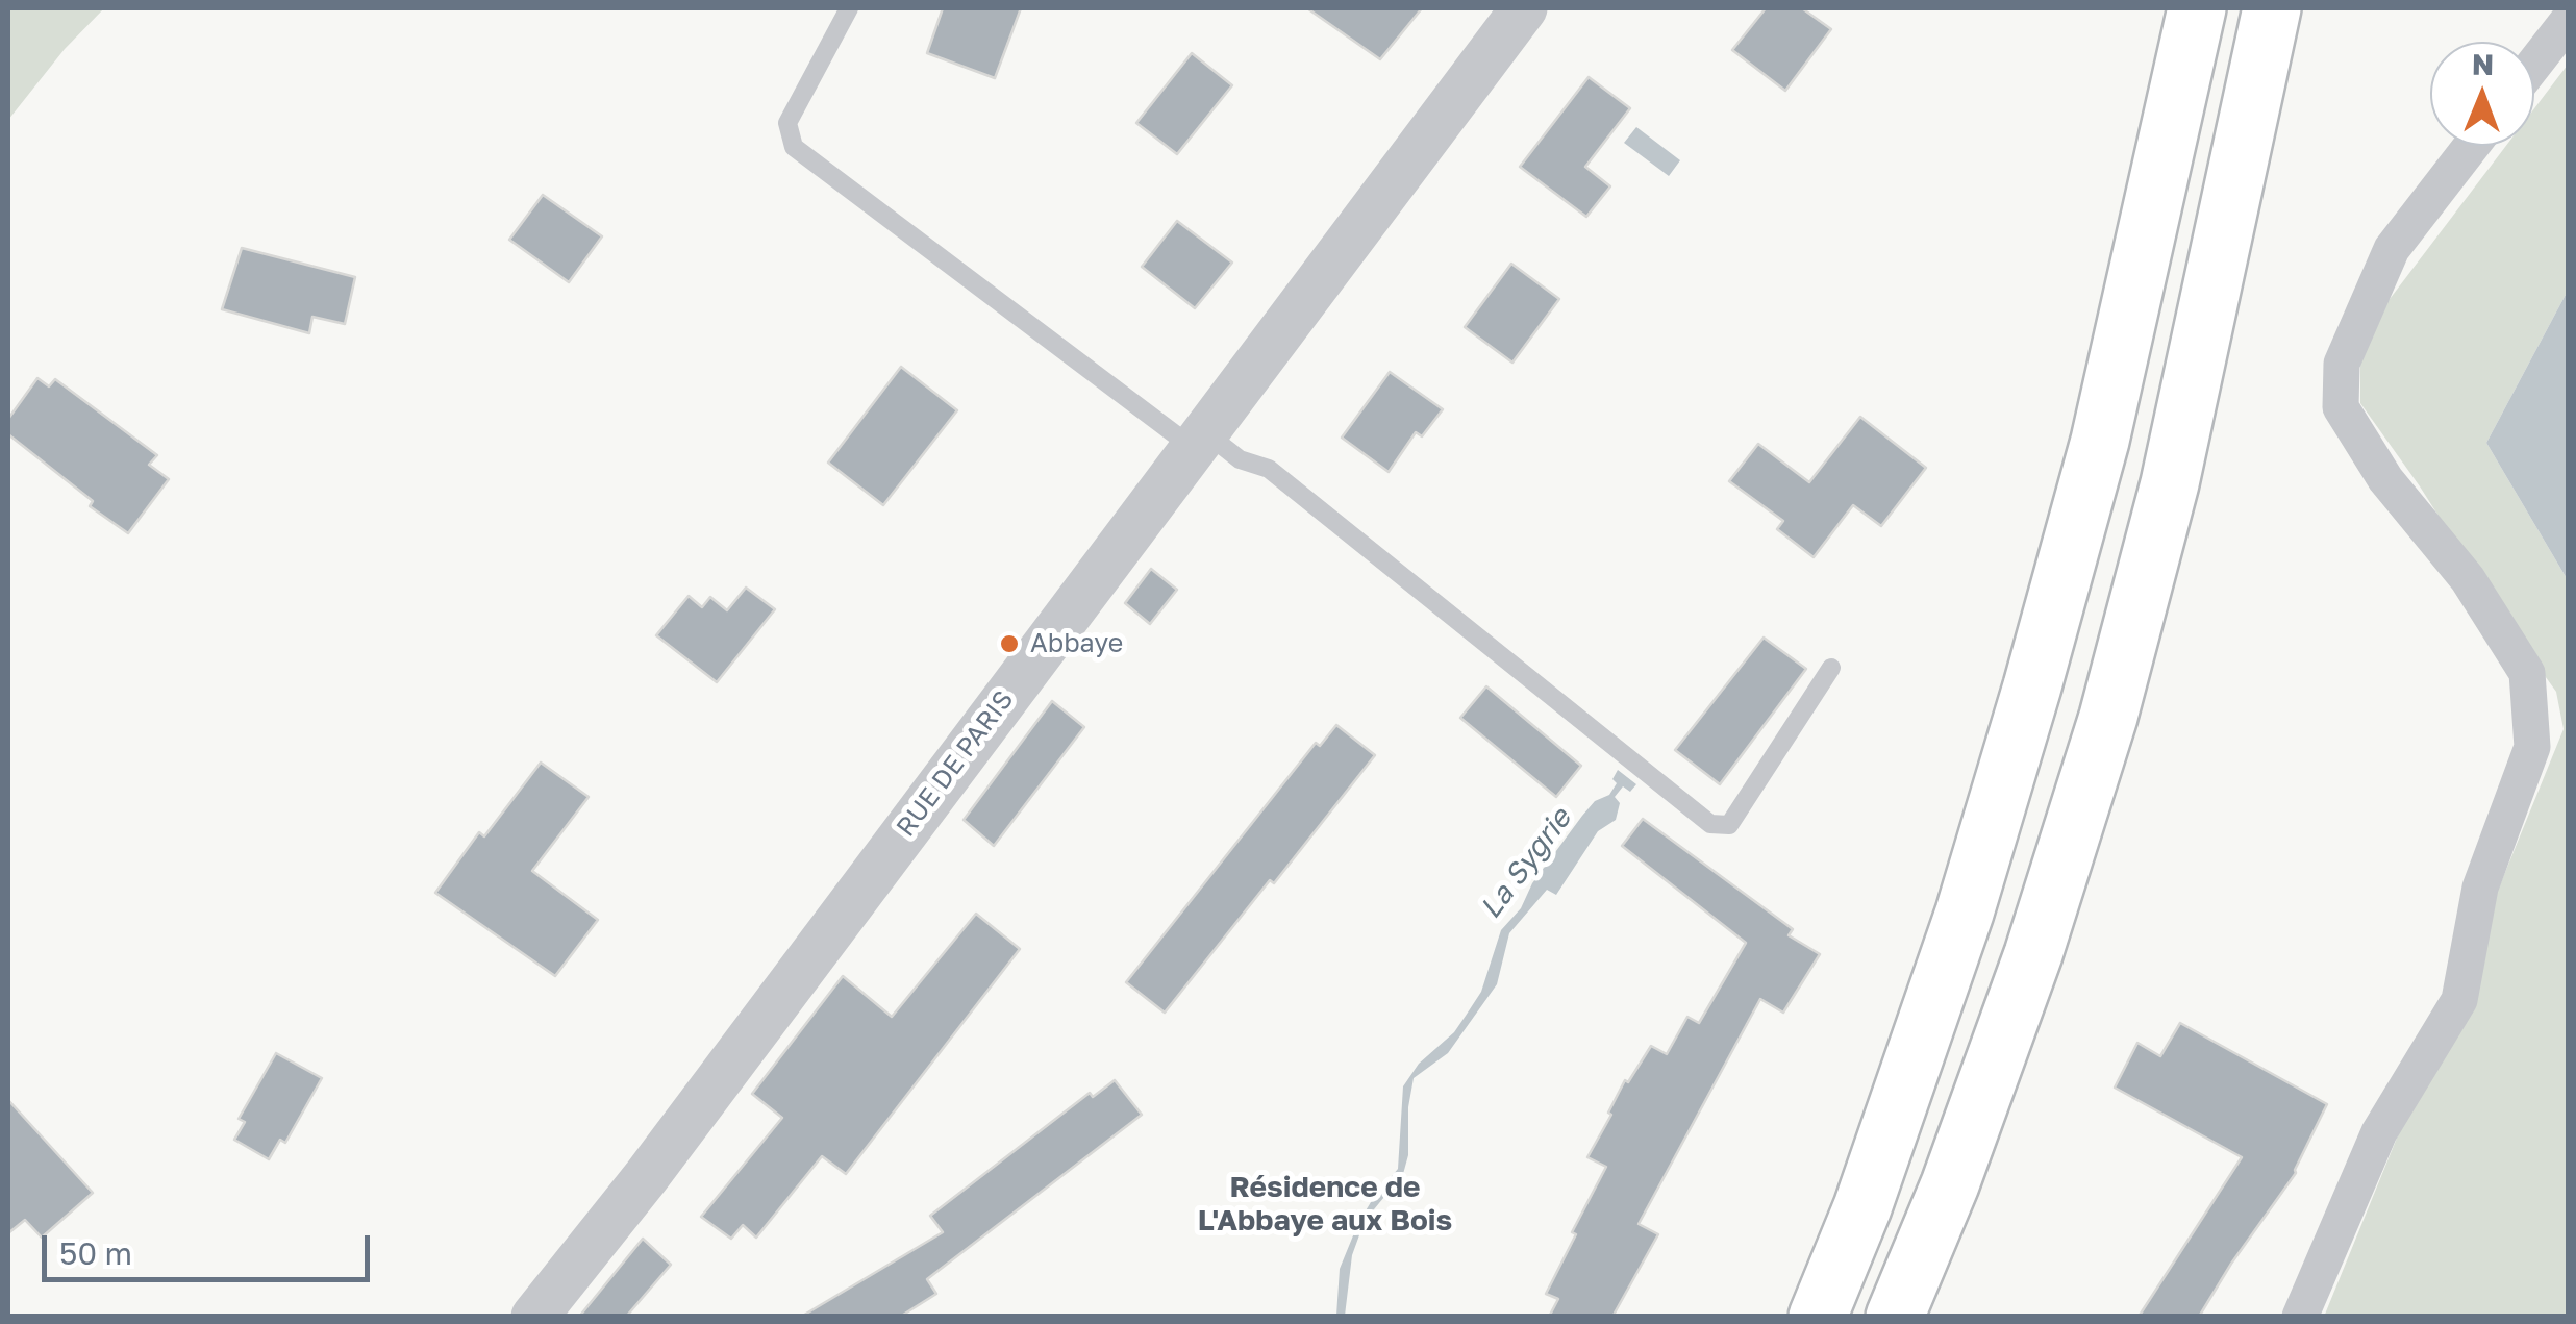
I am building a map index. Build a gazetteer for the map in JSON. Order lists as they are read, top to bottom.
{
  "streets": {
    "street": ["RUE DE PARIS"]
  },
  "districts": ["Résidence de L'Abbaye aux Bois"],
  "water": ["La Sygrie"],
  "places": ["Abbaye"],
  "scale_bar": "50 m",
  "north": "top"
}
